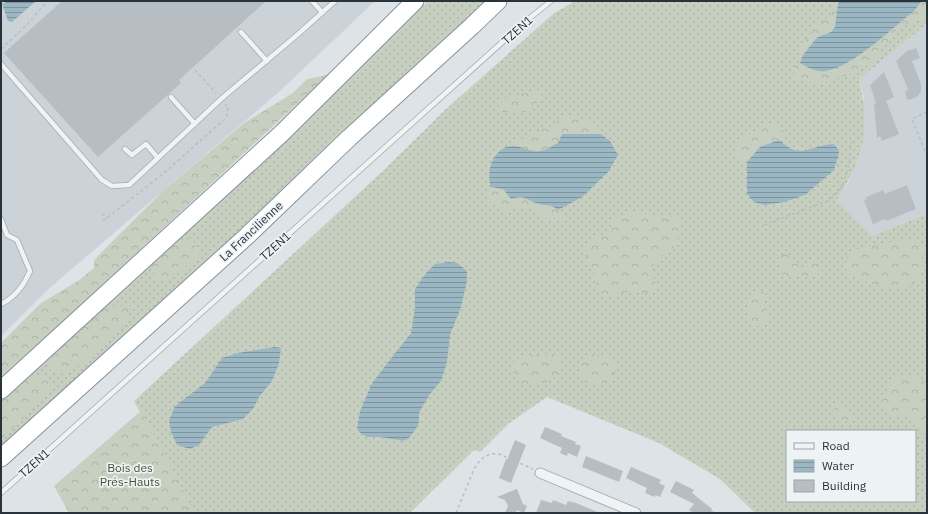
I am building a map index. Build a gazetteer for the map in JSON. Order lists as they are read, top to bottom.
{
  "streets": {
    "highway": ["La Francilienne"],
    "lane": ["TZEN1"]
  },
  "parks": ["Bois des Prés-Hauts"],
  "legend": ["Road", "Water", "Building"]
}
